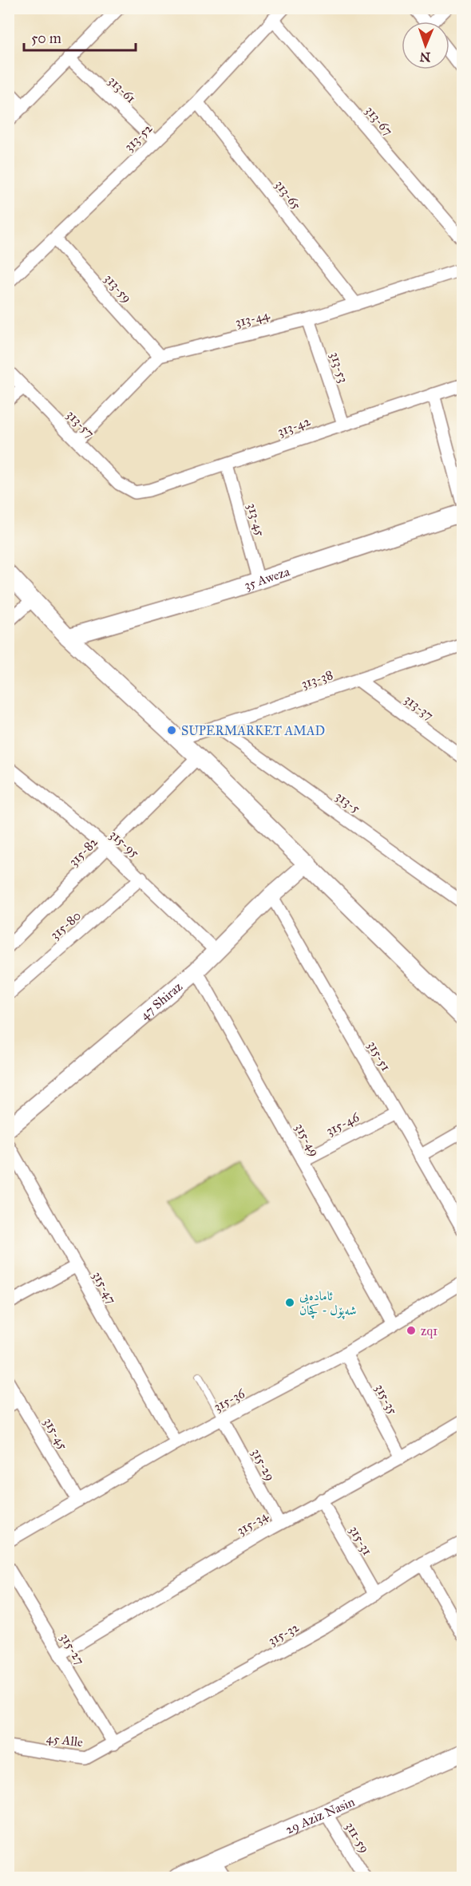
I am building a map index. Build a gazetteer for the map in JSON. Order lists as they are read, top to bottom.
{
  "streets": {
    "street": [
      "313-61",
      "313-67",
      "313-52",
      "313-65",
      "313-59",
      "313-44",
      "313-53",
      "313-57",
      "313-42",
      "313-45",
      "35 Aweza",
      "313-38",
      "313-37",
      "313-5",
      "315-95",
      "315-82",
      "315-80",
      "47 Shiraz",
      "315-51",
      "315-46",
      "315-49",
      "315-47",
      "315-35",
      "315-36",
      "315-45",
      "315-29",
      "315-34",
      "315-31",
      "315-32",
      "315-27",
      "45 Alle",
      "29 Aziz Nasin",
      "311-59"
    ]
  },
  "crossings": [
    ["313-61", "313-52"],
    ["313-67", "313-52"],
    ["313-52", "313-65"],
    ["313-52", "313-59"],
    ["313-65", "313-44"],
    ["313-59", "313-44"],
    ["313-44", "313-53"],
    ["313-53", "313-42"],
    ["313-57", "313-42"],
    ["313-42", "313-45"],
    ["313-45", "35 Aweza"],
    ["313-38", "313-37"],
    ["313-38", "313-5"],
    ["315-95", "315-82"],
    ["315-95", "315-80"],
    ["315-95", "47 Shiraz"],
    ["47 Shiraz", "315-51"],
    ["47 Shiraz", "315-49"],
    ["315-51", "315-46"],
    ["315-46", "315-49"],
    ["315-49", "315-36"],
    ["315-47", "315-36"],
    ["315-35", "315-36"],
    ["315-35", "315-34"],
    ["315-36", "315-45"],
    ["315-36", "315-29"],
    ["315-29", "315-34"],
    ["315-34", "315-31"],
    ["315-34", "315-27"],
    ["315-31", "315-32"],
    ["315-32", "315-27"],
    ["315-32", "45 Alle"],
    ["315-27", "45 Alle"],
    ["29 Aziz Nasin", "311-59"]
  ],
  "places": ["SUPERMARKET AMAD", "ئامادەیی شەپۆل - کچان", "zq1"],
  "scale_bar": "50 m",
  "north": "bottom"
}
